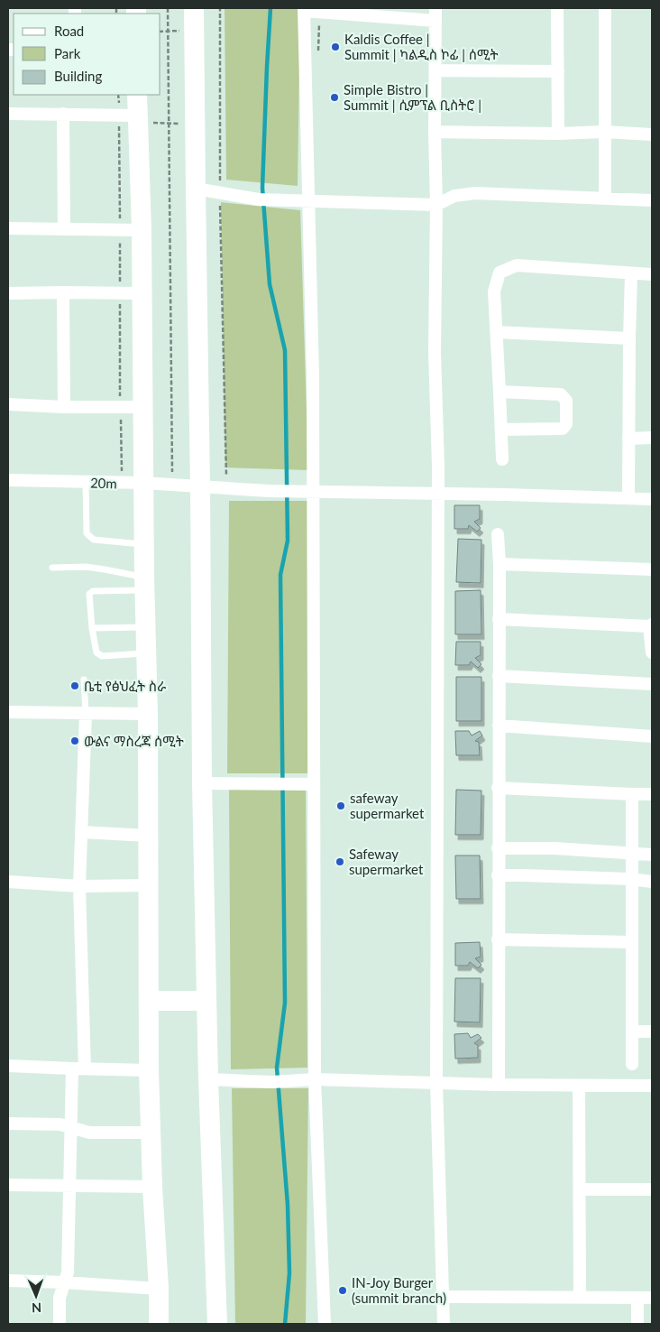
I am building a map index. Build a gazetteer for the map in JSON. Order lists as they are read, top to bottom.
{
  "streets": {
    "street": ["20m"]
  },
  "places": [
    "Kaldis Coffee | Summit | ካልዲስ ኮፊ | ሰሚት",
    "Simple Bistro | Summit | ሲምፕል ቢስትሮ |",
    "ቤቲ የፅህፈት ስራ",
    "ውልና ማስረጃ ሰሚት",
    "safeway supermarket",
    "Safeway supermarket",
    "IN-Joy Burger (summit branch)"
  ],
  "legend": ["Road", "Park", "Building"],
  "north": "bottom"
}
